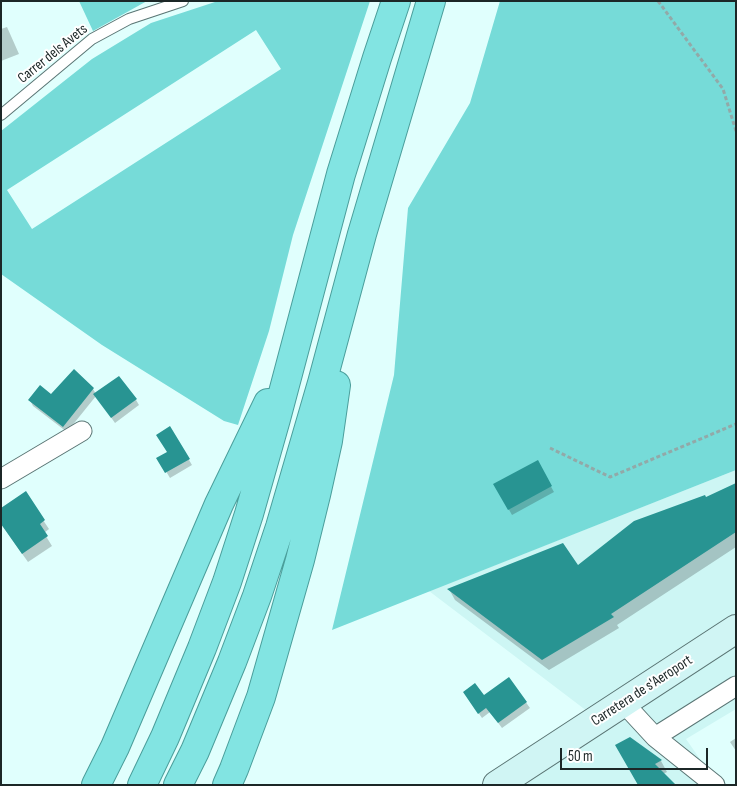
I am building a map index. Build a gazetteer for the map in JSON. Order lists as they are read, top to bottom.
{
  "streets": {
    "main road": ["Carretera de s'Aeroport"],
    "lane": ["Carrer dels Avets"]
  },
  "scale_bar": "50 m"
}
